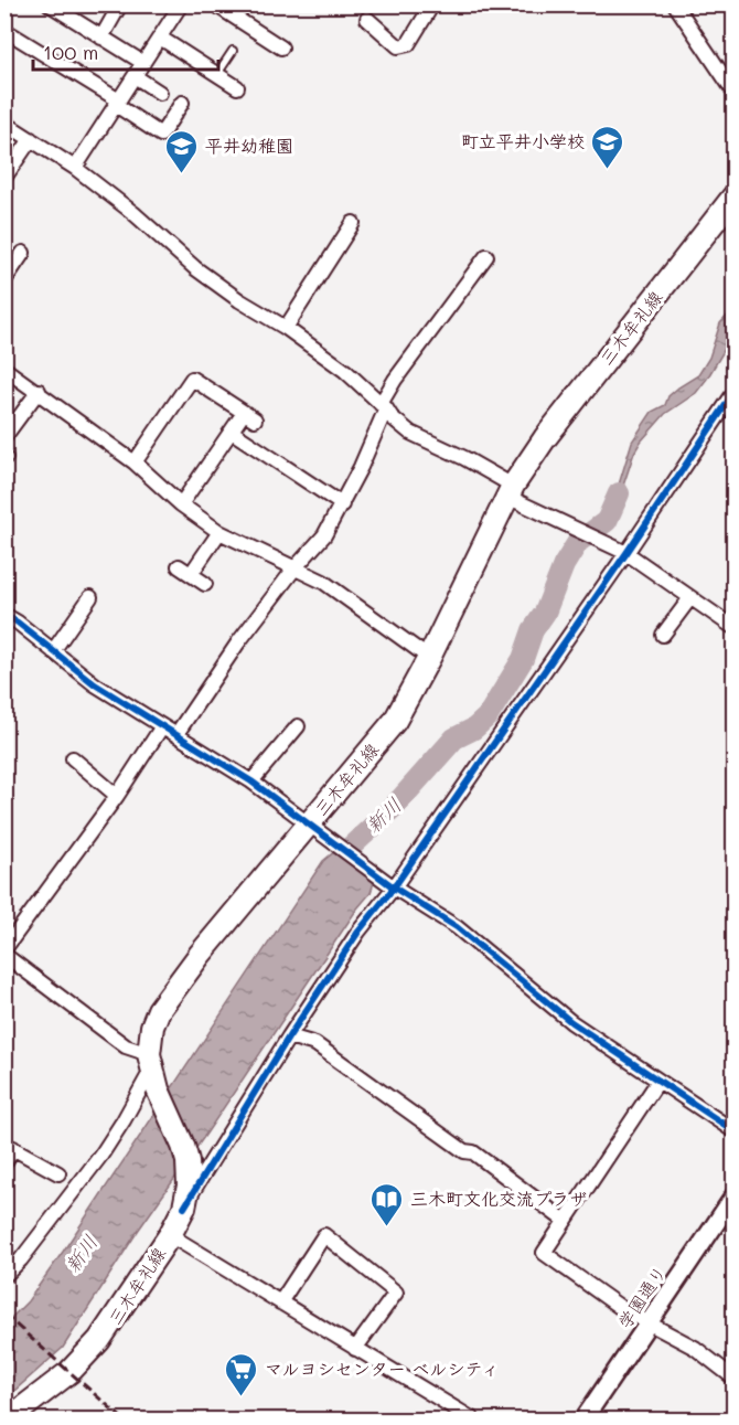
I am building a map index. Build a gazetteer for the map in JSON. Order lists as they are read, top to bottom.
{
  "streets": {
    "main road": ["三木牟礼線"],
    "street": ["学園通り"]
  },
  "water": ["新川"],
  "places": {
    "school or university": ["町立平井小学校", "平井幼稚園"],
    "library": ["三木町文化交流プラザ"],
    "supermarket": ["マルヨシセンター ベルシティ"]
  },
  "scale_bar": "100 m"
}
